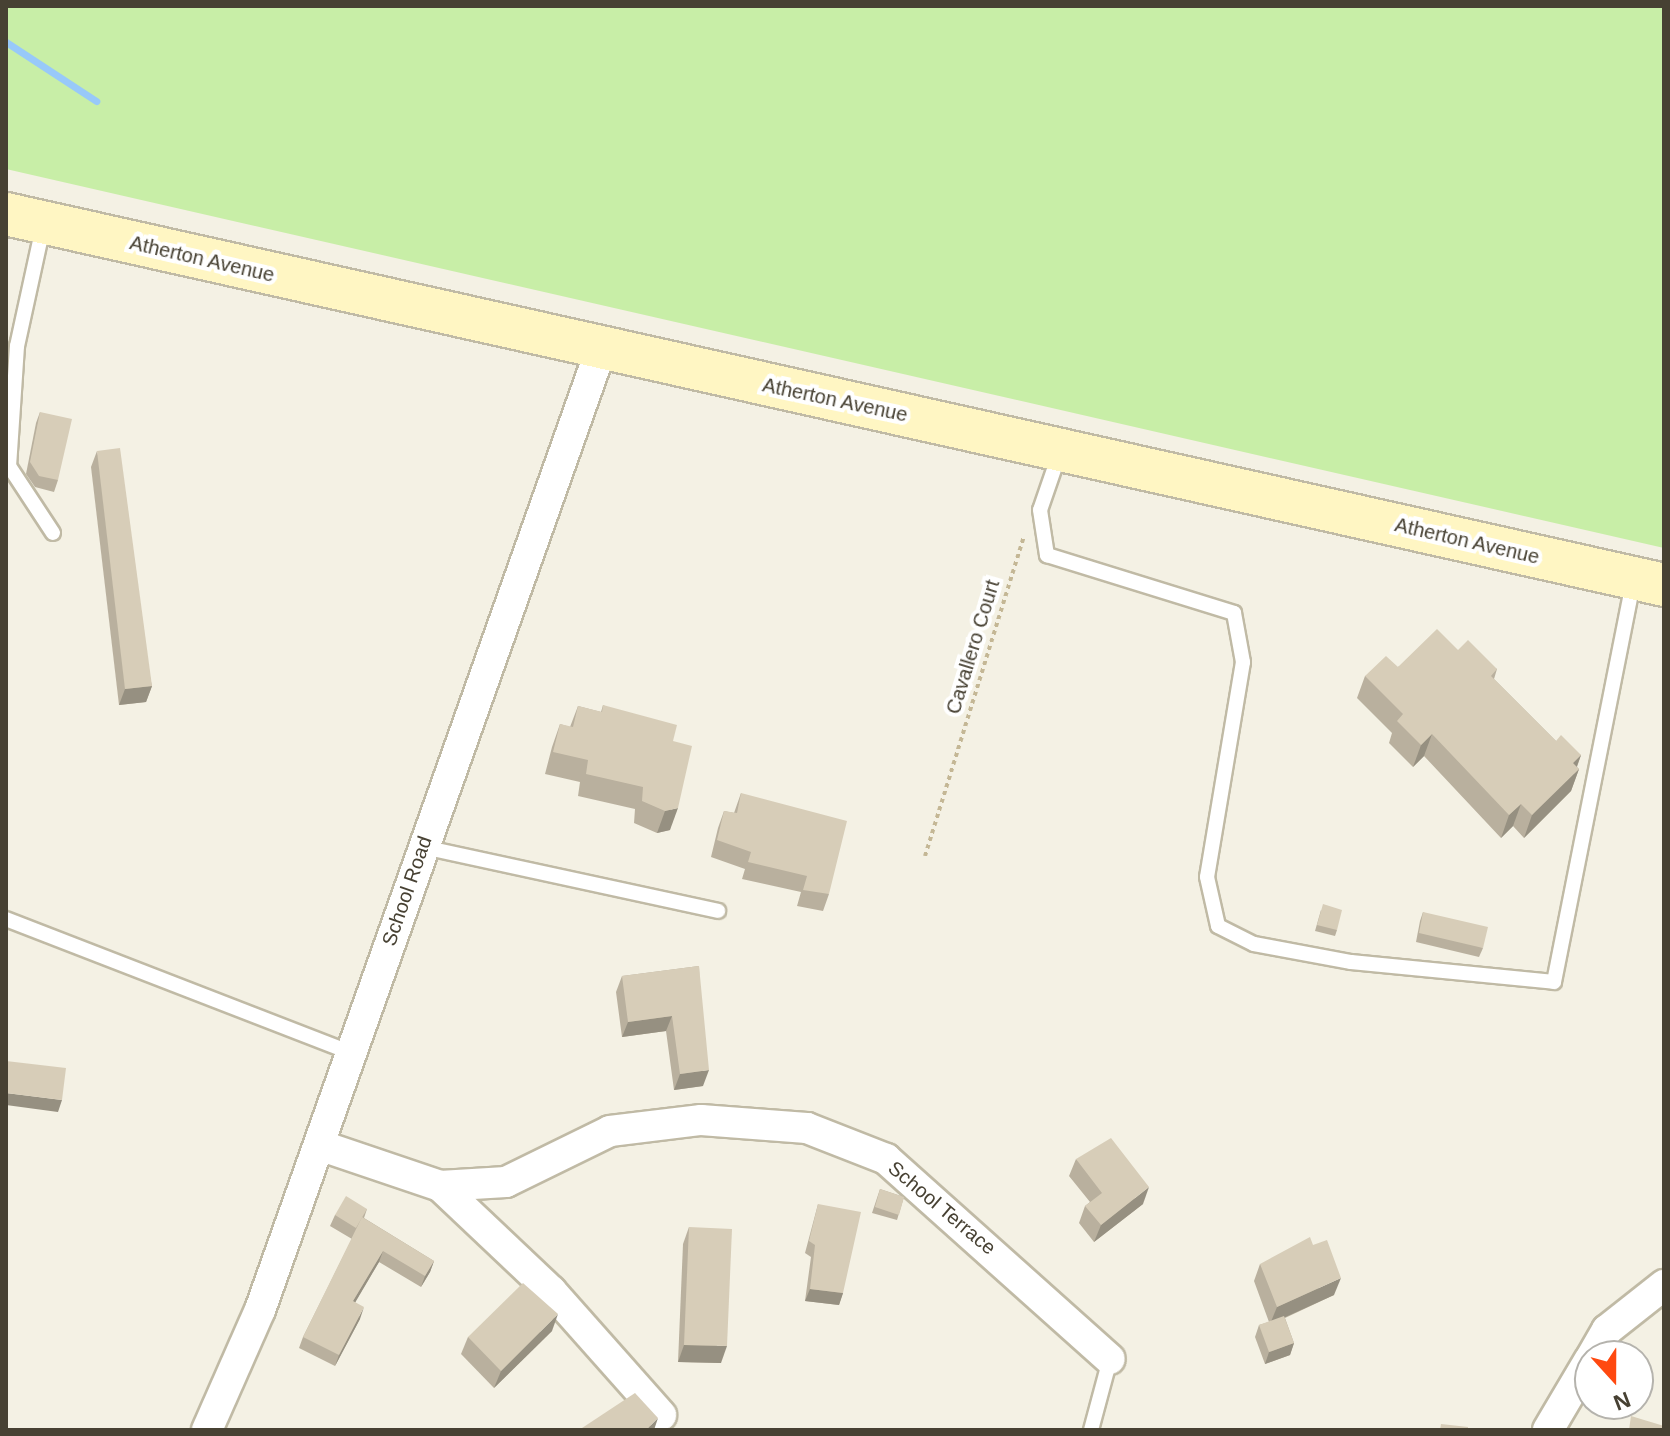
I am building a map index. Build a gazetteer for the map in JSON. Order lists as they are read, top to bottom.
{
  "streets": {
    "main road": ["Atherton Avenue"],
    "street": ["School Road", "School Terrace"],
    "path": ["Cavallero Court"]
  },
  "crossings": [
    ["Atherton Avenue", "School Road"],
    ["School Road", "School Terrace"]
  ],
  "north": "bottom"
}
